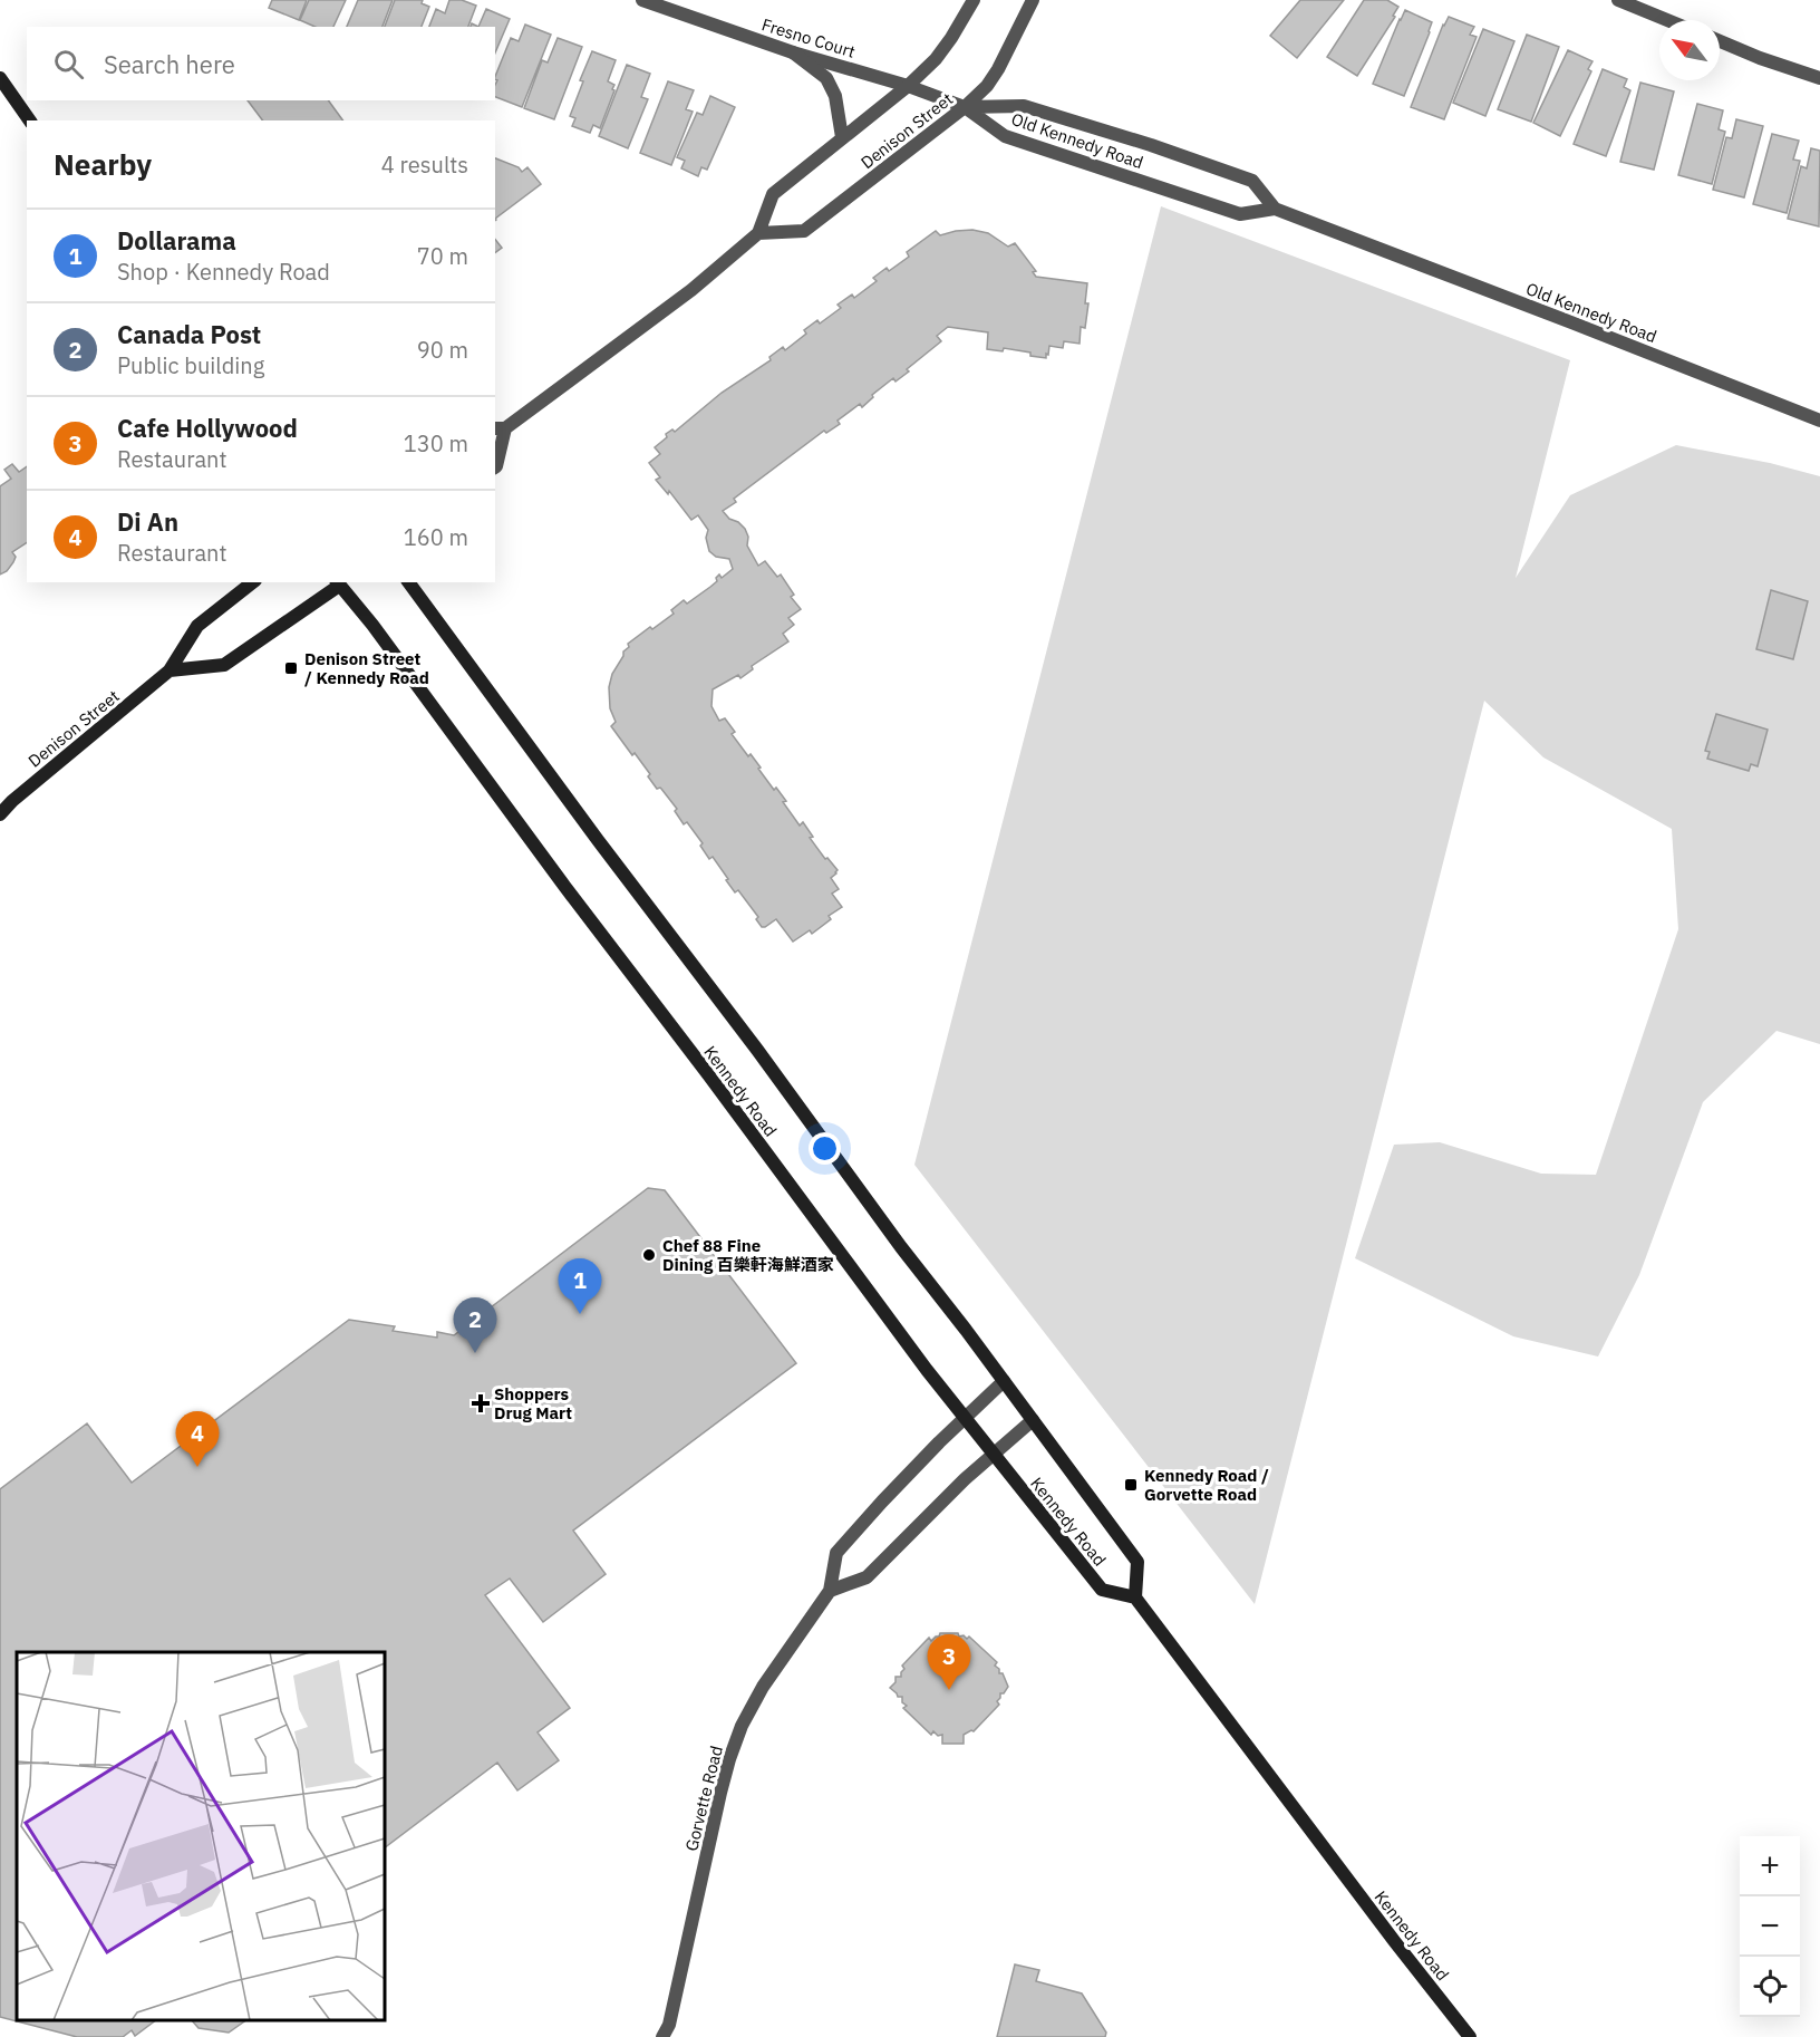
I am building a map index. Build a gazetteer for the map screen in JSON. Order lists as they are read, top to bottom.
{
  "streets": {
    "main road": ["Denison Street", "Kennedy Road"],
    "street": ["Fresno Court", "Old Kennedy Road", "Gorvette Road"]
  },
  "crossings": [
    ["Fresno Court", "Denison Street"],
    ["Fresno Court", "Old Kennedy Road"],
    ["Denison Street", "Old Kennedy Road"],
    ["Kennedy Road", "Gorvette Road"]
  ],
  "places": {
    "transit": ["Denison Street / Kennedy Road", "Kennedy Road / Gorvette Road"],
    "other": ["Chef 88 Fine Dining 百樂軒海鮮酒家"],
    "health": ["Shoppers Drug Mart"]
  },
  "north": "top left",
  "page": {
    "search": "Search here",
    "heading": ["Nearby", "4 results"],
    "list": [
      {
        "mark": "1",
        "name": "Dollarama",
        "note": "Shop · Kennedy Road",
        "value": "70 m"
      },
      {
        "mark": "2",
        "name": "Canada Post",
        "note": "Public building",
        "value": "90 m"
      },
      {
        "mark": "3",
        "name": "Cafe Hollywood",
        "note": "Restaurant",
        "value": "130 m"
      },
      {
        "mark": "4",
        "name": "Di An",
        "note": "Restaurant",
        "value": "160 m"
      }
    ],
    "pins": [
      "1",
      "2",
      "4",
      "3"
    ],
    "map_buttons": ["+", "−"]
  }
}
